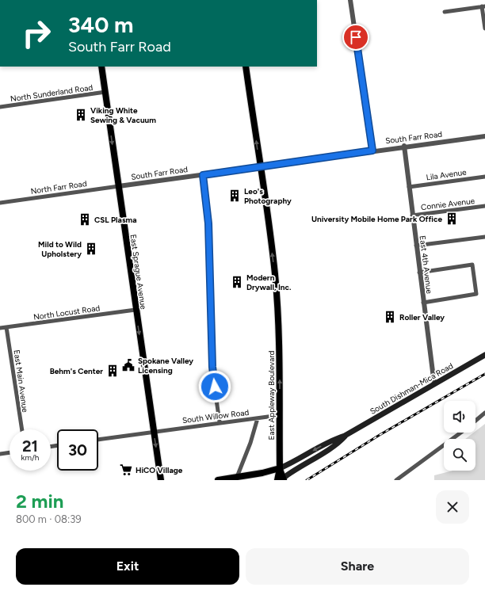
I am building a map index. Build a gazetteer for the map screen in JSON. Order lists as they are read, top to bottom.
{
  "streets": {
    "main road": ["East Sprague Avenue", "South Dishman-Mica Road", "East Appleway Boulevard"],
    "street": [
      "North Sunderland Road",
      "South Farr Road",
      "Lila Avenue",
      "North Farr Road",
      "Connie Avenue",
      "East 4th Avenue",
      "North Locust Road",
      "East Main Avenue",
      "South Willow Road"
    ]
  },
  "crossings": [
    ["North Sunderland Road", "East Sprague Avenue"],
    ["South Farr Road", "North Farr Road"],
    ["South Farr Road", "East 4th Avenue"],
    ["South Farr Road", "East Sprague Avenue"],
    ["South Farr Road", "East Appleway Boulevard"],
    ["Lila Avenue", "East 4th Avenue"],
    ["North Farr Road", "East Sprague Avenue"],
    ["Connie Avenue", "East 4th Avenue"],
    ["East 4th Avenue", "South Dishman-Mica Road"],
    ["East Sprague Avenue", "North Locust Road"],
    ["East Sprague Avenue", "South Willow Road"],
    ["North Locust Road", "East Main Avenue"],
    ["South Dishman-Mica Road", "East Appleway Boulevard"],
    ["East Appleway Boulevard", "South Willow Road"]
  ],
  "one_way": ["East Sprague Avenue", "East Appleway Boulevard"],
  "places": {
    "building": [
      "Viking White Sewing & Vacuum",
      "Leo's Photography",
      "University Mobile Home Park Office",
      "CSL Plasma",
      "Mild to Wild Upholstery",
      "Modern Drywall, Inc.",
      "Roller Valley",
      "Behm's Center"
    ],
    "public building": ["Spokane Valley Licensing"],
    "supermarket": ["HiCO Village"]
  },
  "page": {
    "turn": ["340 m", "South Farr Road"],
    "speed": "21 km/h",
    "limit": "30",
    "heading": ["2 min", "800 m · 08:39"],
    "buttons": ["Exit", "Share"]
  }
}
